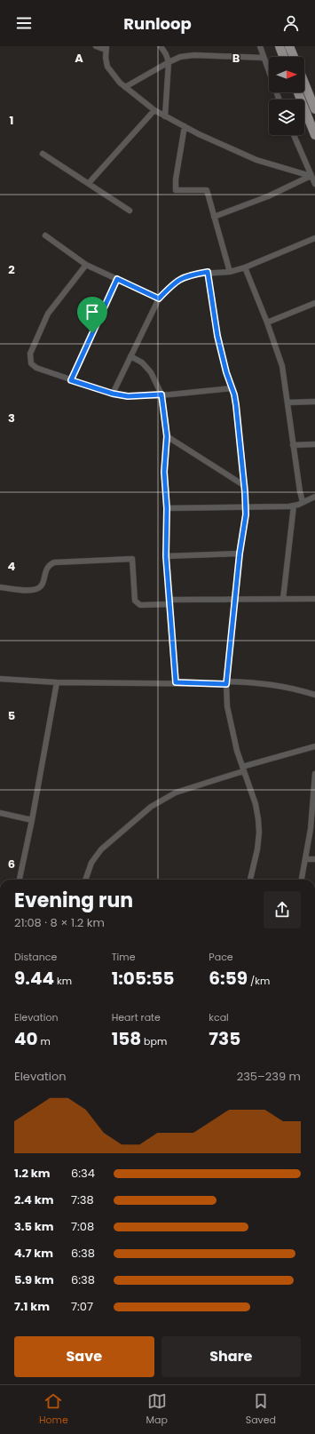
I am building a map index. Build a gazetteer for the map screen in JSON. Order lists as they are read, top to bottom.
{
  "north": "right",
  "page": {
    "header": "Runloop",
    "heading": ["Evening run", "21:08 · 8 × 1.2 km"],
    "stats": [
      ["Distance", "9.44 km"],
      ["Time", "1:05:55"],
      ["Pace", "6:59 /km"],
      ["Elevation", "40 m"],
      ["Heart rate", "158 bpm"],
      ["kcal", "735"]
    ],
    "chart": ["Elevation", "235–239 m"],
    "list": [
      {
        "name": "1.2 km",
        "note": "6:34"
      },
      {
        "name": "2.4 km",
        "note": "7:38"
      },
      {
        "name": "3.5 km",
        "note": "7:08"
      },
      {
        "name": "4.7 km",
        "note": "6:38"
      },
      {
        "name": "5.9 km",
        "note": "6:38"
      },
      {
        "name": "7.1 km",
        "note": "7:07"
      }
    ],
    "buttons": ["Save", "Share"],
    "tabs": ["Home", "Map", "Saved"]
  },
  "grid": {
    "columns": ["A", "B"],
    "rows": [
      "1",
      "2",
      "3",
      "4",
      "5",
      "6"
    ]
  }
}
